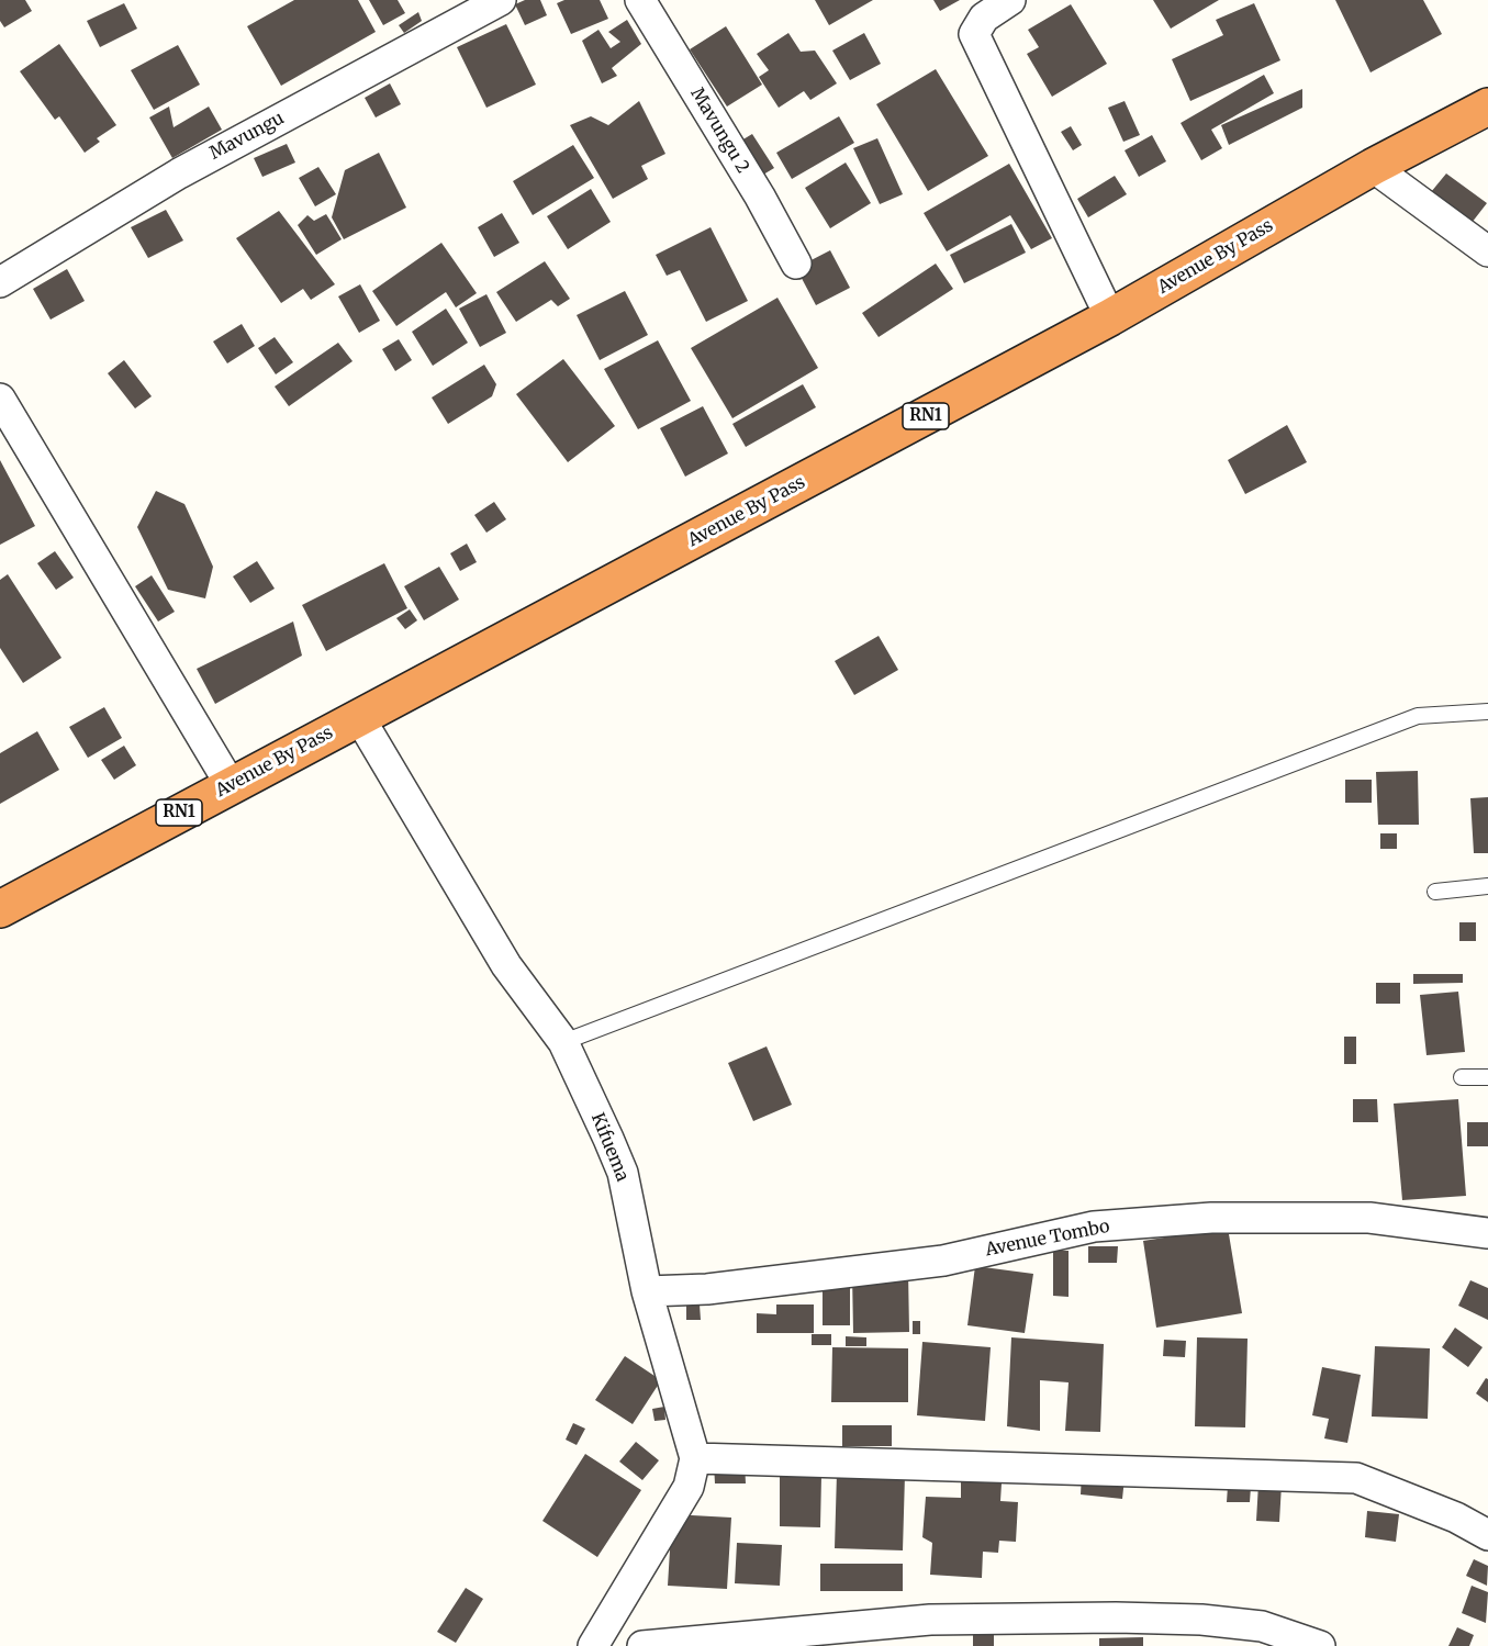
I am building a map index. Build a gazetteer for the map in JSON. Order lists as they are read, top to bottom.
{
  "streets": {
    "highway": ["Avenue By Pass", "RN1"],
    "street": [
      "Mavungu 2",
      "Mavungu",
      "Kifuema",
      "Avenue Tombo"
    ]
  },
  "crossings": [
    ["Avenue By Pass", "Kifuema"],
    ["Kifuema", "Avenue Tombo"]
  ]
}
